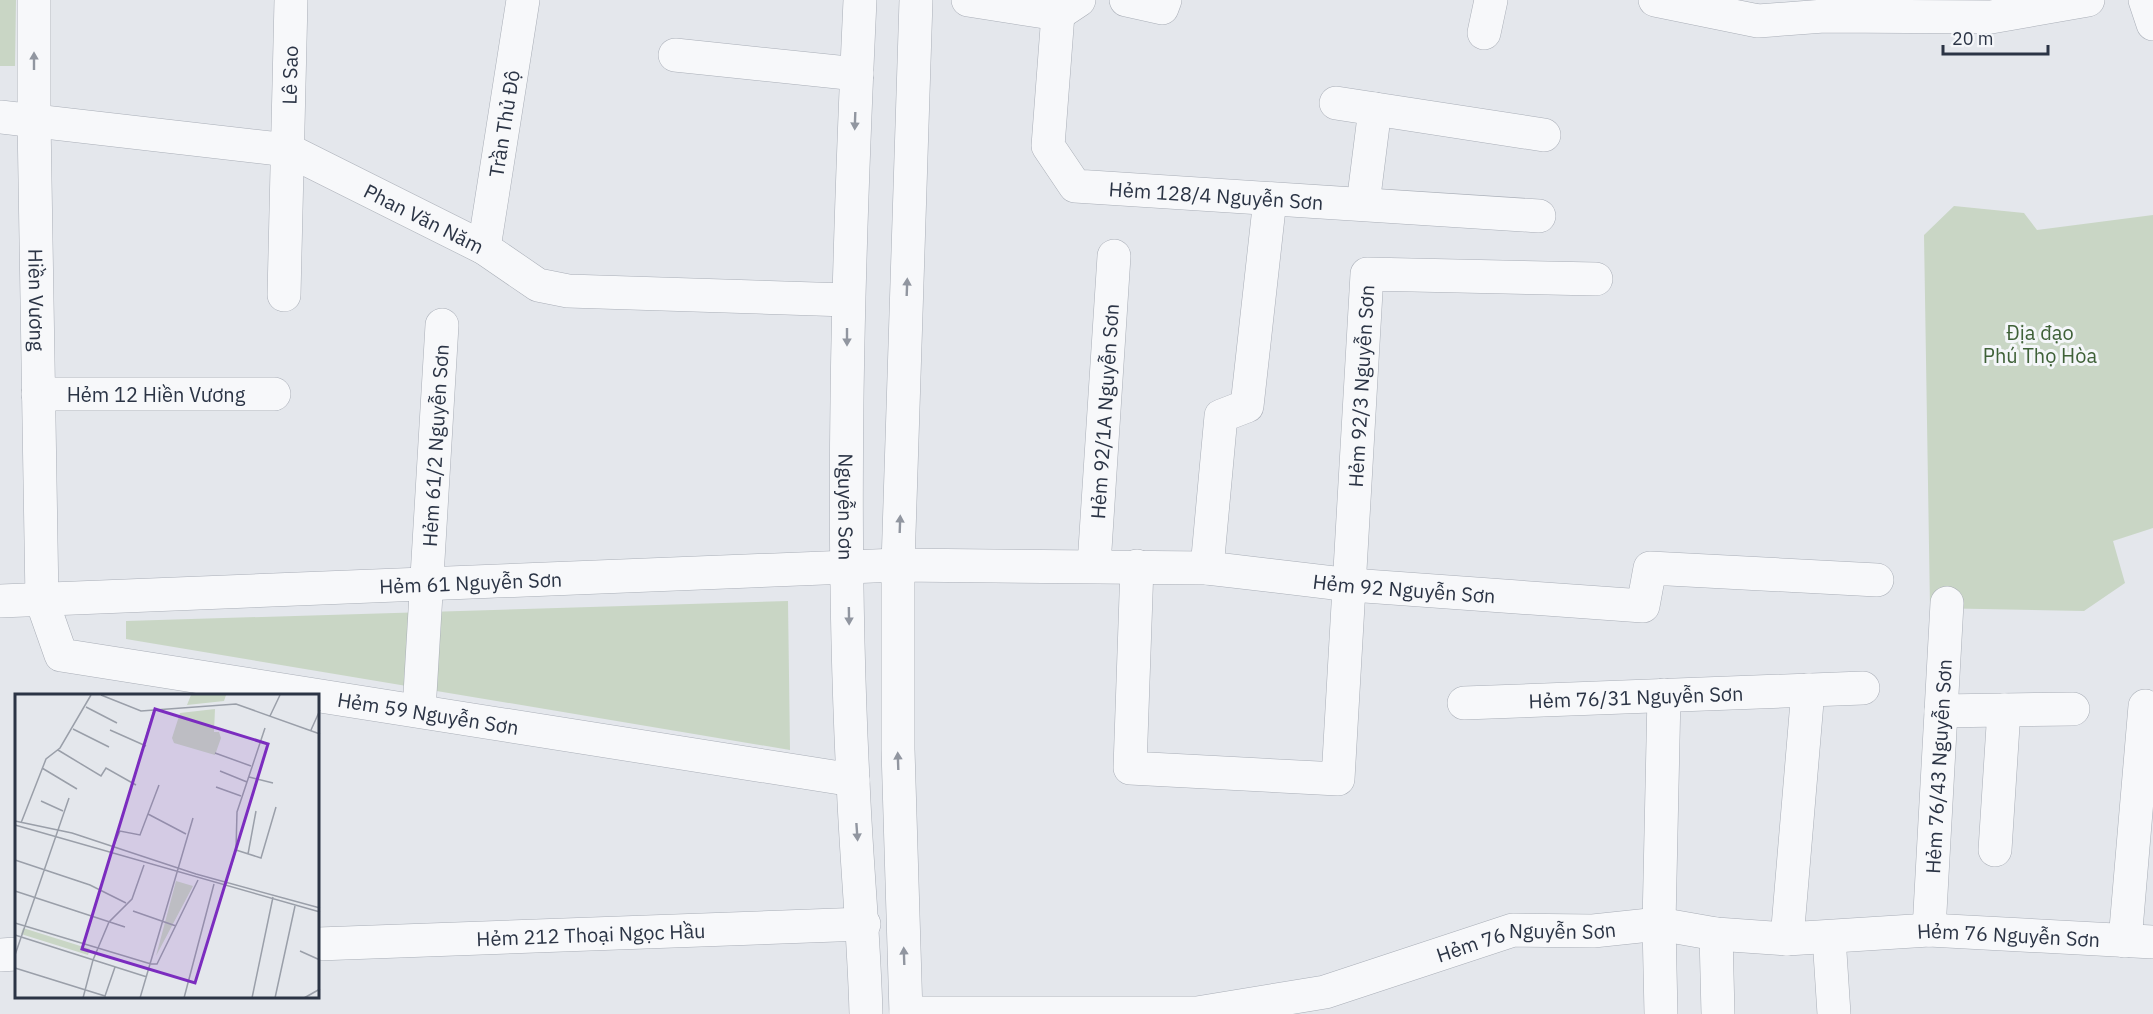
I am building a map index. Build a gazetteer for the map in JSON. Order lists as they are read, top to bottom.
{
  "streets": {
    "street": [
      "Lê Sao",
      "Trần Thủ Độ",
      "Hẻm 128/4 Nguyễn Sơn",
      "Phan Văn Năm",
      "Hiền Vương",
      "Hẻm 92/3 Nguyễn Sơn",
      "Hẻm 12 Hiền Vương",
      "Hẻm 92/1A Nguyễn Sơn",
      "Hẻm 61/2 Nguyễn Sơn",
      "Nguyễn Sơn",
      "Hẻm 61 Nguyễn Sơn",
      "Hẻm 92 Nguyễn Sơn",
      "Hẻm 76/31 Nguyễn Sơn",
      "Hẻm 59 Nguyễn Sơn",
      "Hẻm 76/43 Nguyễn Sơn",
      "Hẻm 212 Thoại Ngọc Hầu",
      "Hẻm 76 Nguyễn Sơn"
    ]
  },
  "crossings": [
    ["Lê Sao", "Phan Văn Năm"],
    ["Trần Thủ Độ", "Phan Văn Năm"],
    ["Phan Văn Năm", "Hiền Vương"],
    ["Phan Văn Năm", "Nguyễn Sơn"],
    ["Hiền Vương", "Hẻm 12 Hiền Vương"],
    ["Hiền Vương", "Hẻm 61 Nguyễn Sơn"],
    ["Hiền Vương", "Hẻm 59 Nguyễn Sơn"],
    ["Hẻm 92/3 Nguyễn Sơn", "Hẻm 92 Nguyễn Sơn"],
    ["Hẻm 92/1A Nguyễn Sơn", "Hẻm 92 Nguyễn Sơn"],
    ["Hẻm 61/2 Nguyễn Sơn", "Hẻm 61 Nguyễn Sơn"],
    ["Hẻm 61/2 Nguyễn Sơn", "Hẻm 59 Nguyễn Sơn"],
    ["Nguyễn Sơn", "Hẻm 61 Nguyễn Sơn"],
    ["Nguyễn Sơn", "Hẻm 59 Nguyễn Sơn"],
    ["Nguyễn Sơn", "Hẻm 212 Thoại Ngọc Hầu"],
    ["Hẻm 61 Nguyễn Sơn", "Hẻm 92 Nguyễn Sơn"],
    ["Hẻm 61 Nguyễn Sơn", "Hẻm 59 Nguyễn Sơn"],
    ["Hẻm 76/43 Nguyễn Sơn", "Hẻm 76 Nguyễn Sơn"]
  ],
  "parks": ["Địa đạo Phú Thọ Hòa"],
  "scale_bar": "20 m"
}
